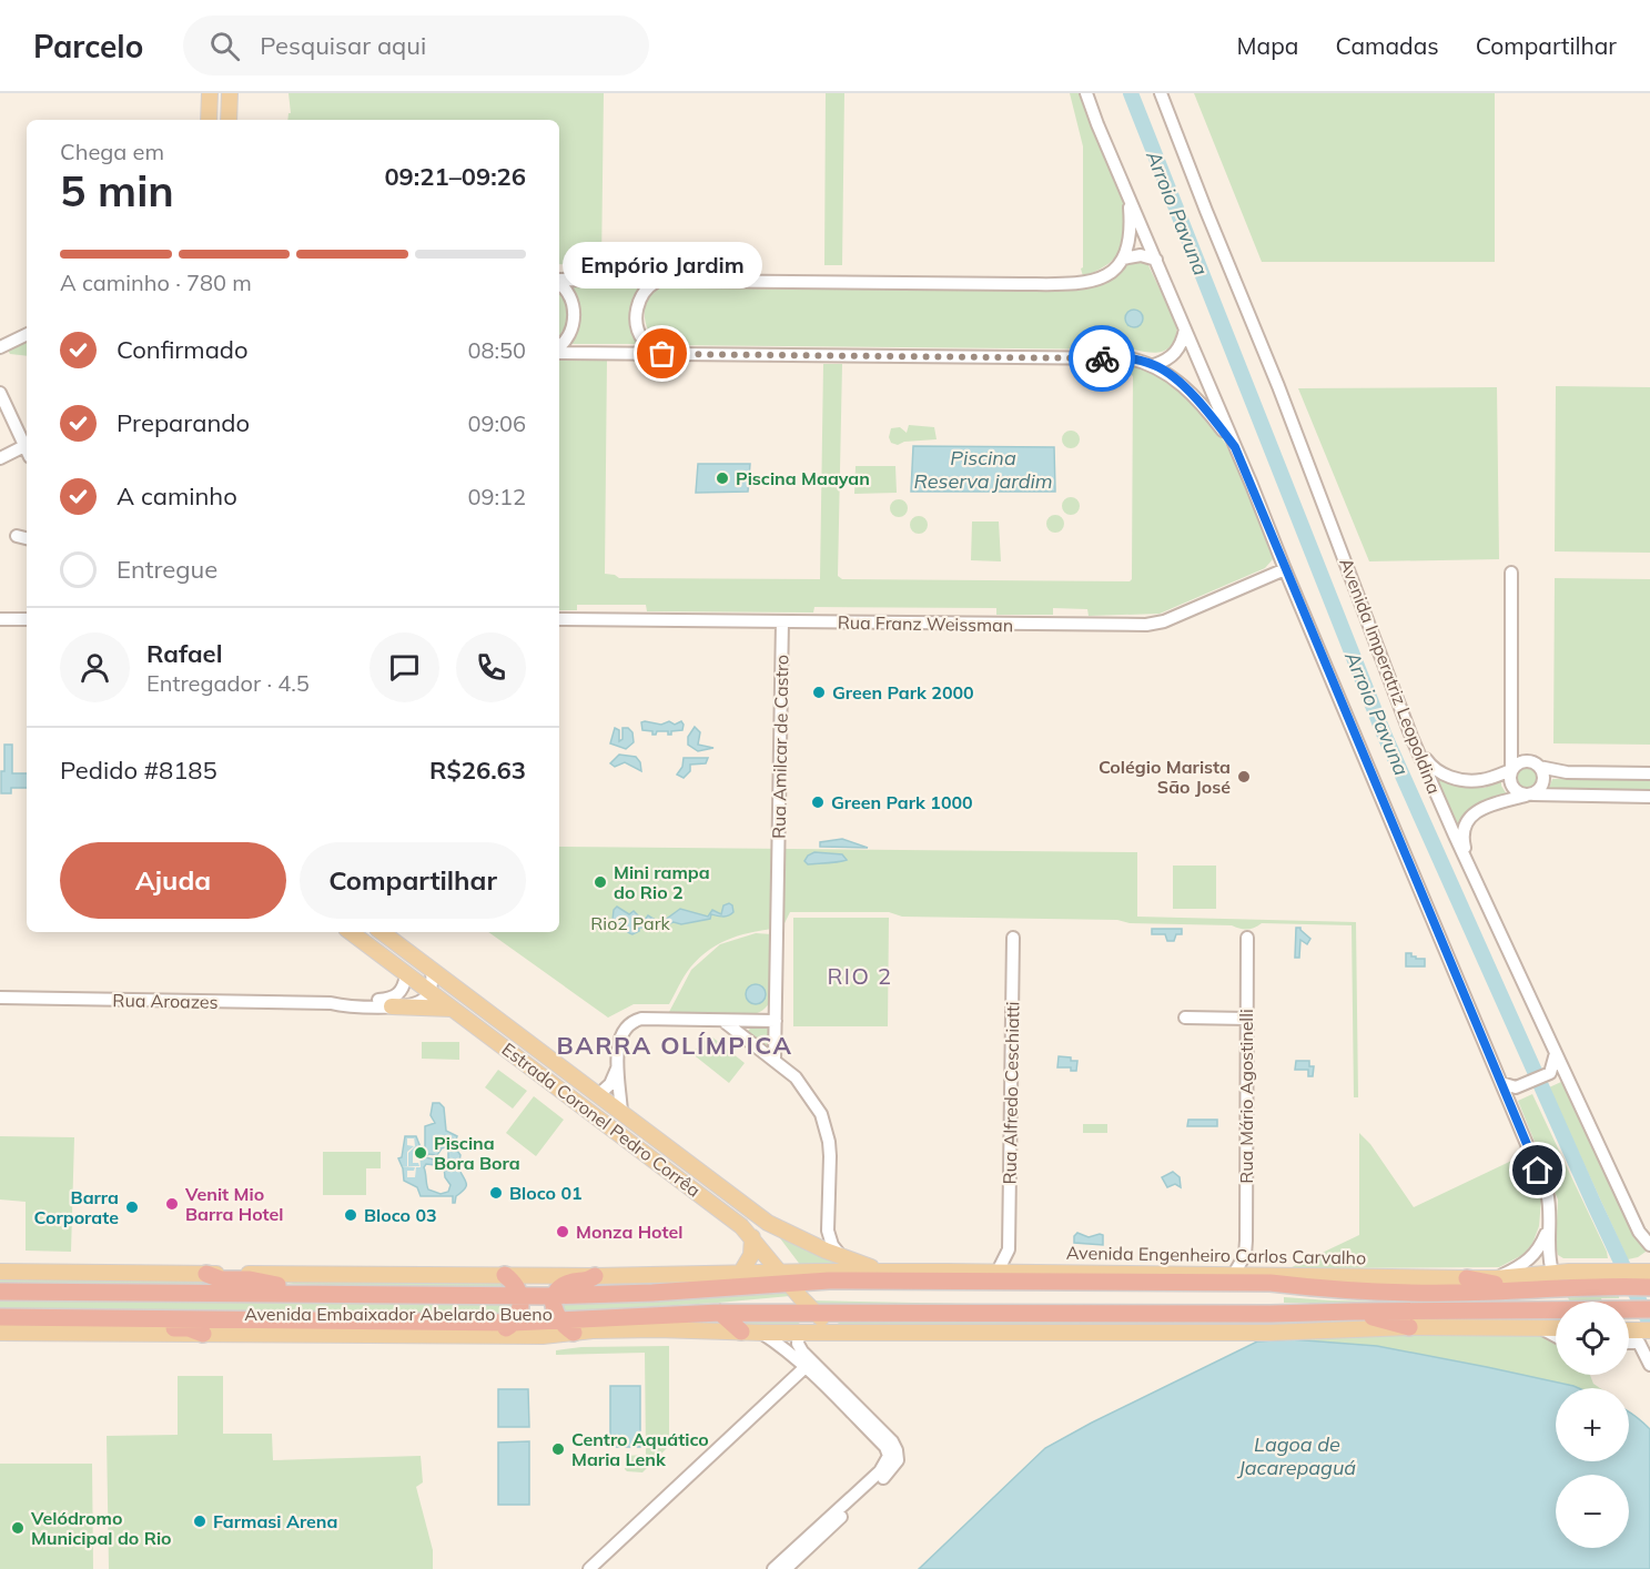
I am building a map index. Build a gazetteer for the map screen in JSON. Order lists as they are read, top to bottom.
{
  "streets": {
    "highway": ["Avenida Engenheiro Carlos Carvalho", "Avenida Embaixador Abelardo Bueno"],
    "main road": ["Estrada Coronel Pedro Corrêa"],
    "street": [
      "Rua Franz Weissman",
      "Avenida Imperatriz Leopoldina",
      "Rua Amilcar de Castro",
      "Rua Aroazes",
      "Rua Alfredo Ceschiatti",
      "Rua Mário Agostinelli"
    ]
  },
  "crossings": [
    ["Rua Franz Weissman", "Rua Amilcar de Castro"],
    ["Rua Aroazes", "Estrada Coronel Pedro Corrêa"],
    ["Rua Alfredo Ceschiatti", "Avenida Engenheiro Carlos Carvalho"],
    ["Rua Mário Agostinelli", "Avenida Engenheiro Carlos Carvalho"],
    ["Estrada Coronel Pedro Corrêa", "Avenida Engenheiro Carlos Carvalho"],
    ["Estrada Coronel Pedro Corrêa", "Avenida Embaixador Abelardo Bueno"],
    ["Avenida Engenheiro Carlos Carvalho", "Avenida Embaixador Abelardo Bueno"]
  ],
  "districts": ["RIO 2", "BARRA OLÍMPICA"],
  "water": ["Arroio Pavuna", "Piscina Reserva jardim", "Lagoa de Jacarepaguá"],
  "parks": ["Rio2 Park"],
  "places": [
    "Empório Jardim",
    "Piscina Maayan",
    "Green Park 2000",
    "Colégio Marista São José",
    "Green Park 1000",
    "Mini rampa do Rio 2",
    "Piscina Bora Bora",
    "Bloco 01",
    "Venit Mio Barra Hotel",
    "Barra Corporate",
    "Bloco 03",
    "Monza Hotel",
    "Centro Aquático Maria Lenk",
    "Farmasi Arena",
    "Velódromo Municipal do Rio"
  ],
  "page": {
    "header": "Parcelo",
    "search": "Pesquisar aqui",
    "nav": ["Mapa", "Camadas", "Compartilhar"],
    "heading": ["5 min", "Chega em", "09:21–09:26"],
    "panel": [
      "Rafael",
      "Entregador · 4.5",
      "Pedido #8185",
      "R$26.63"
    ],
    "bar": "A caminho · 780 m",
    "bubble": "Empório Jardim",
    "list": [
      ["Confirmado", "08:50"],
      ["Preparando", "09:06"],
      ["A caminho", "09:12"],
      "Entregue"
    ],
    "buttons": ["Ajuda", "Compartilhar"],
    "map_buttons": ["+", "−"]
  }
}
